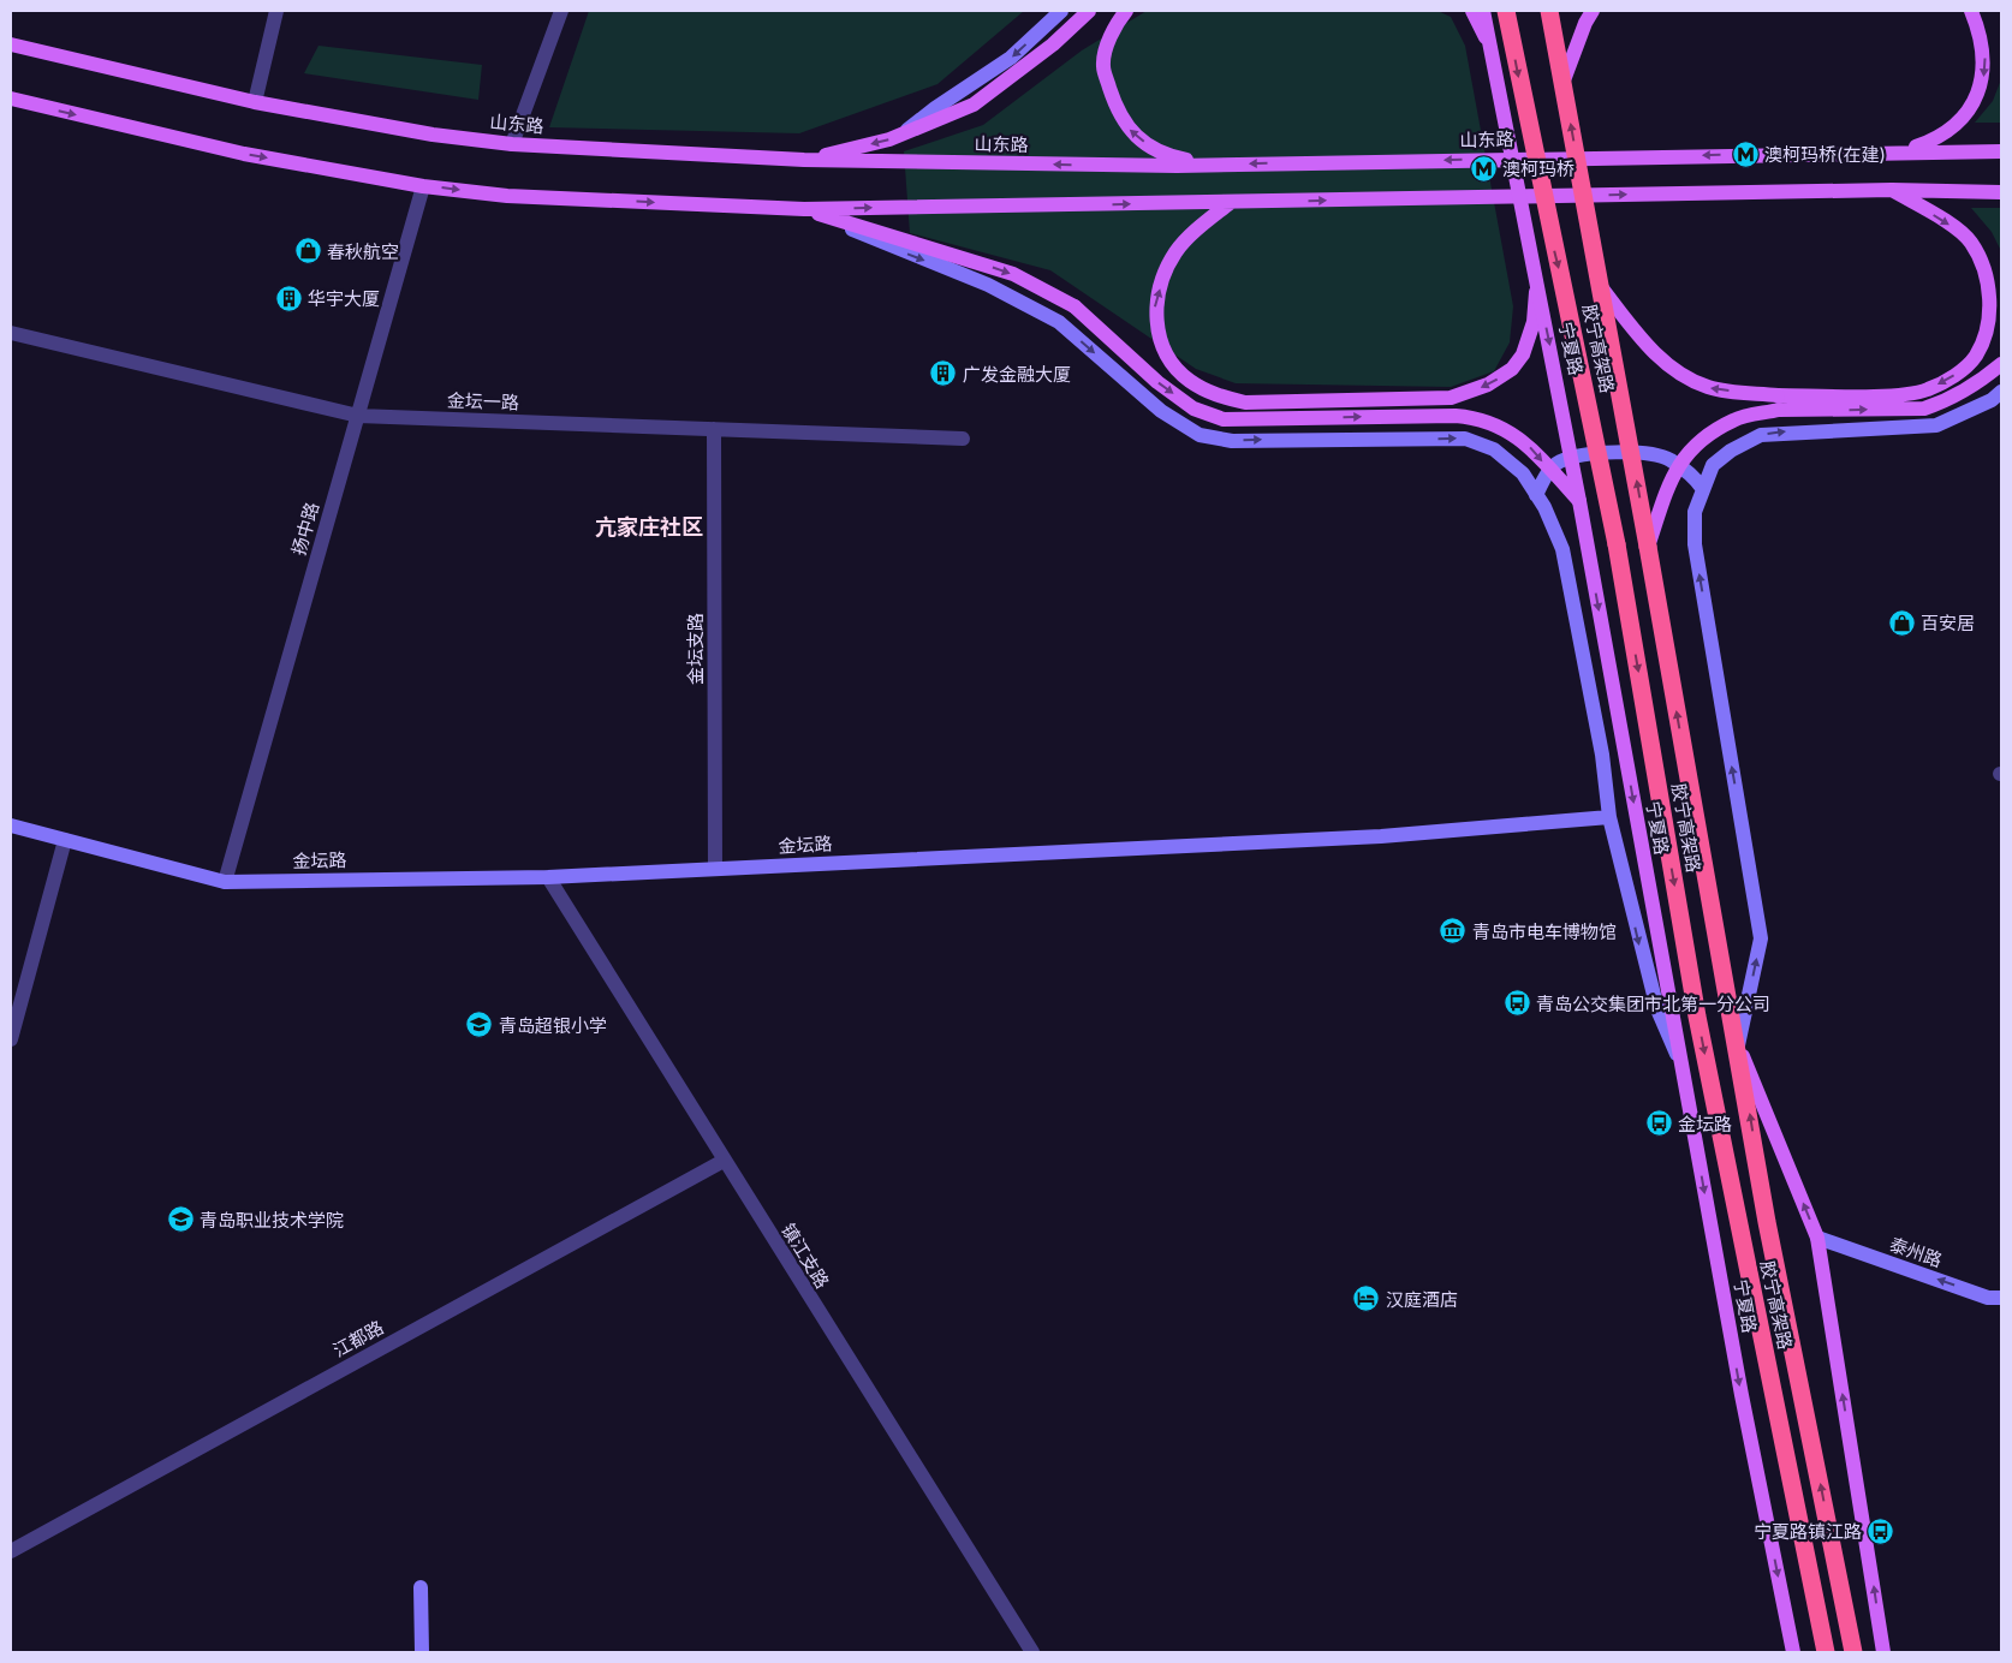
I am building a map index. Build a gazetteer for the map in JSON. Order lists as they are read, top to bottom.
{
  "streets": {
    "highway": ["胶宁高架路"],
    "main road": ["山东路", "宁夏路"],
    "street": [
      "金坛一路",
      "扬中路",
      "金坛支路",
      "金坛路",
      "泰州路",
      "镇江支路",
      "江都路"
    ]
  },
  "crossings": [
    ["金坛一路", "扬中路"],
    ["金坛一路", "金坛支路"],
    ["扬中路", "金坛路"],
    ["金坛支路", "金坛路"],
    ["金坛路", "镇江支路"],
    ["镇江支路", "江都路"]
  ],
  "one_way": ["泰州路"],
  "districts": ["亢家庄社区"],
  "places": {
    "metro station": ["澳柯玛桥(在建)", "澳柯玛桥"],
    "shop": ["春秋航空", "百安居"],
    "building": ["华宇大厦", "广发金融大厦"],
    "museum": ["青岛市电车博物馆"],
    "bus stop": ["青岛公交集团市北第一分公司", "金坛路", "宁夏路镇江路"],
    "school or university": ["青岛超银小学", "青岛职业技术学院"],
    "hotel": ["汉庭酒店"]
  }
}
